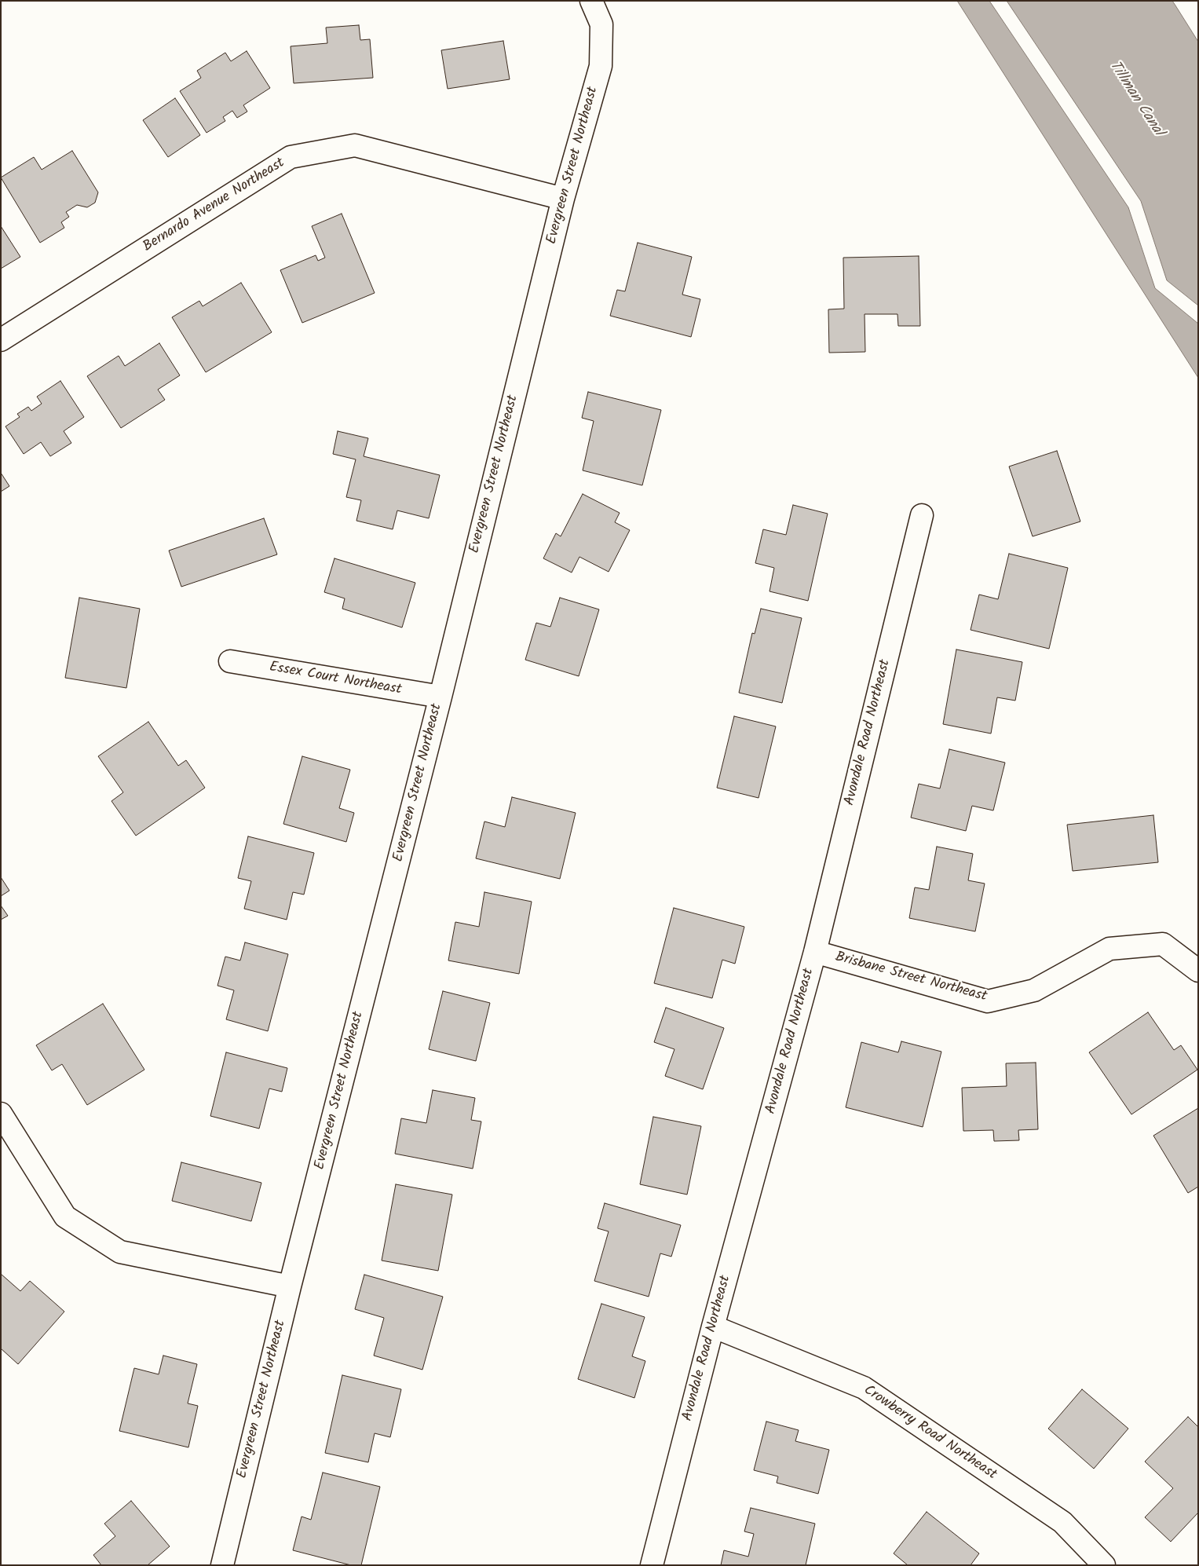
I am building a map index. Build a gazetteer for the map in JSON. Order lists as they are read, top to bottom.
{
  "streets": {
    "street": [
      "Evergreen Street Northeast",
      "Bernardo Avenue Northeast",
      "Essex Court Northeast",
      "Avondale Road Northeast",
      "Brisbane Street Northeast",
      "Crowberry Road Northeast"
    ]
  },
  "crossings": [
    ["Evergreen Street Northeast", "Bernardo Avenue Northeast"],
    ["Evergreen Street Northeast", "Essex Court Northeast"],
    ["Avondale Road Northeast", "Brisbane Street Northeast"],
    ["Avondale Road Northeast", "Crowberry Road Northeast"]
  ],
  "water": ["Tillman Canal"]
}
